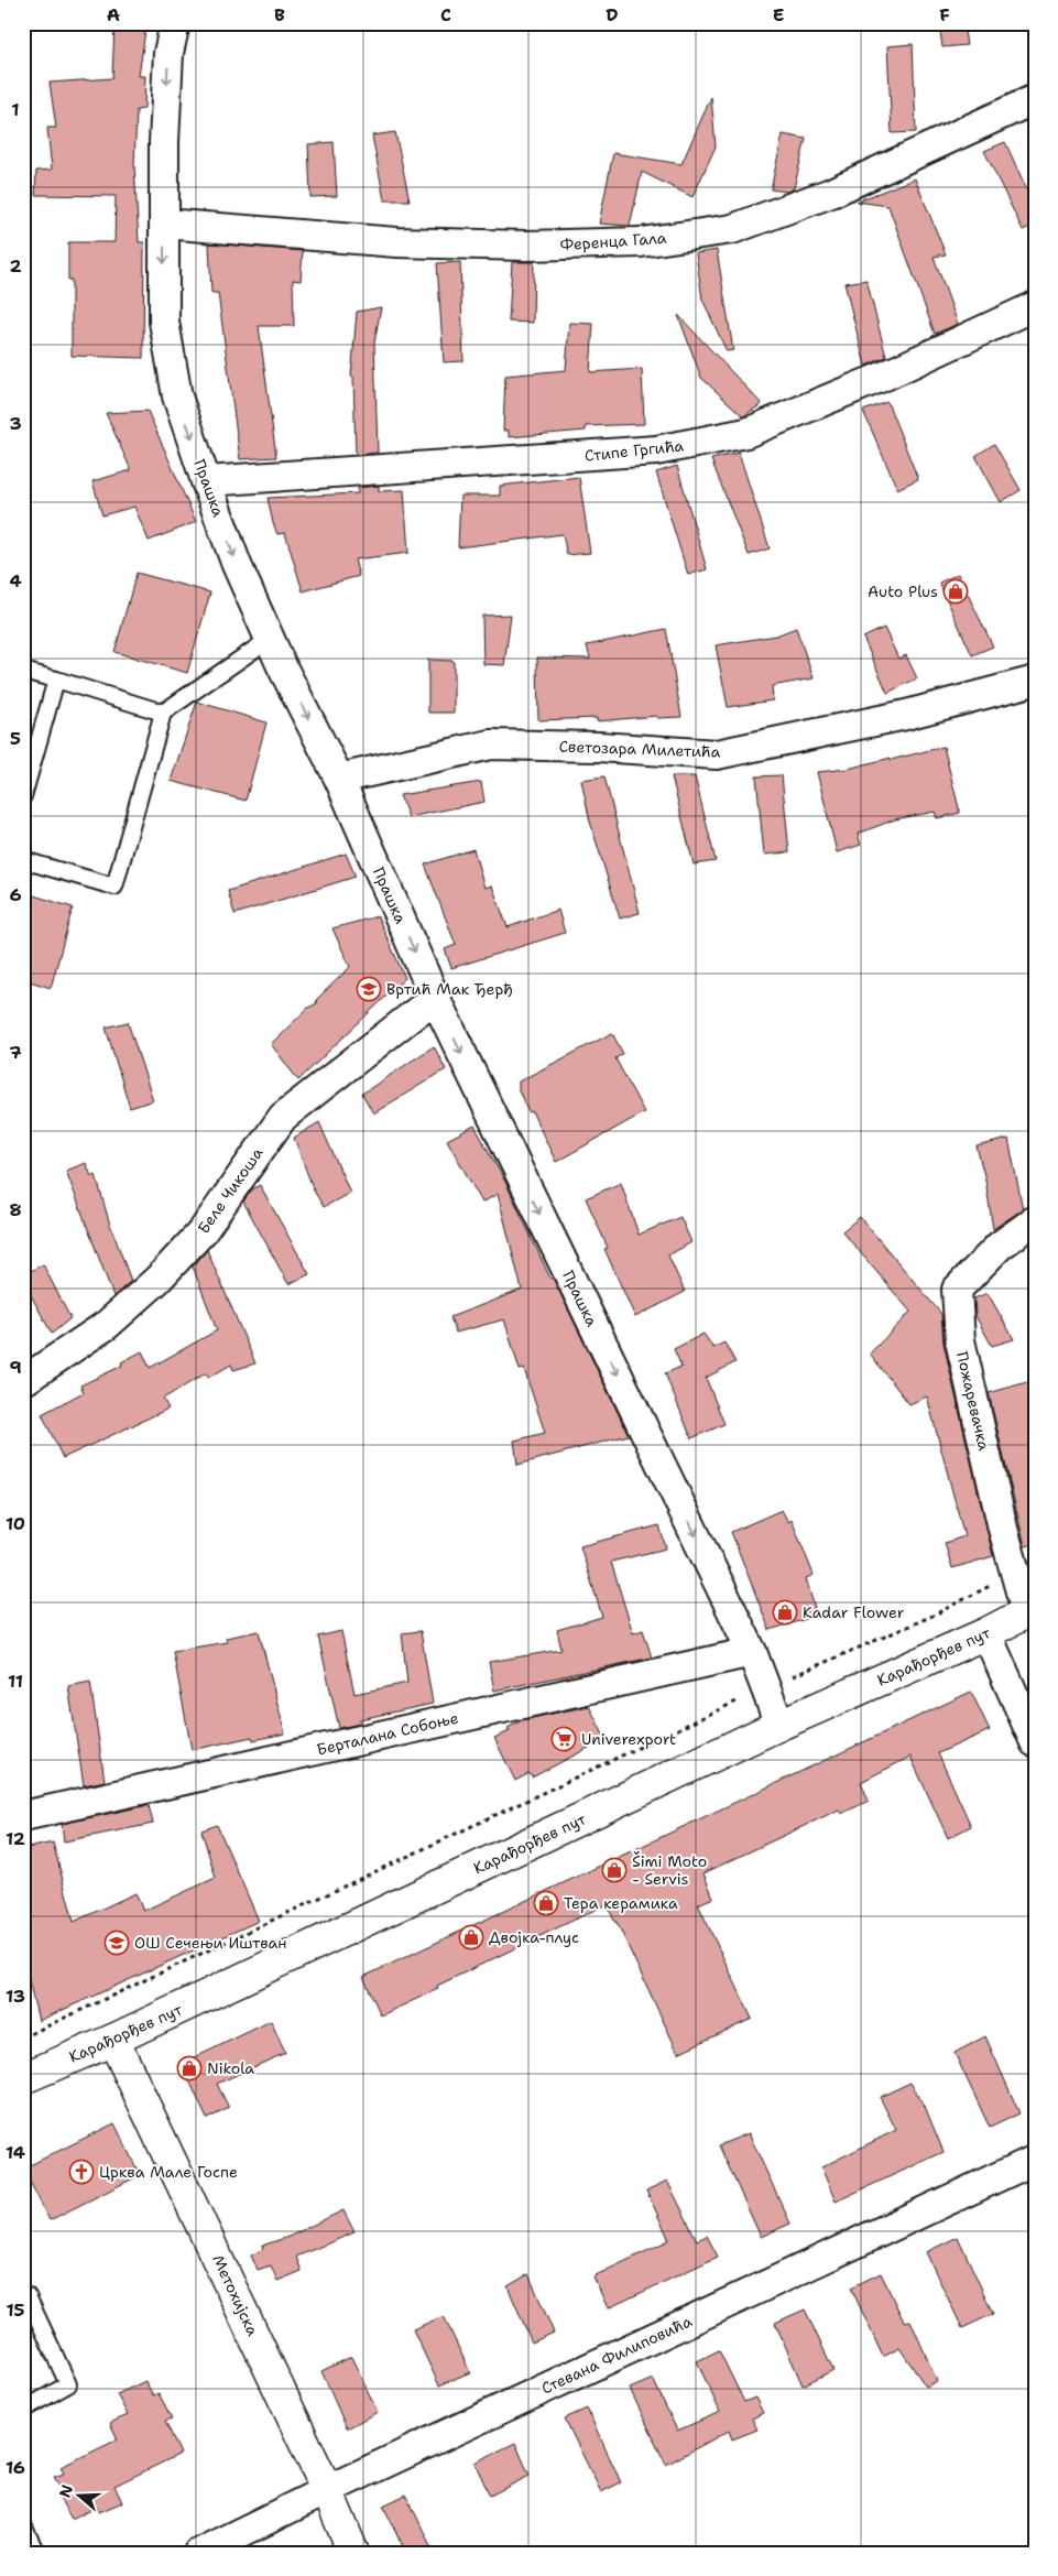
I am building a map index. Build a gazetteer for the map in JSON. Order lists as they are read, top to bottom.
{
  "streets": {
    "main road": ["Карађорђев пут", "Метохијска"],
    "street": [
      "Ференца Гала",
      "Стипе Гргића",
      "Прашка",
      "Светозара Милетића",
      "Беле Чикоша",
      "Пожаревачка",
      "Берталана Собоње",
      "Стевана Филиповића"
    ]
  },
  "crossings": [
    ["Ференца Гала", "Прашка"],
    ["Стипе Гргића", "Прашка"],
    ["Прашка", "Светозара Милетића"],
    ["Прашка", "Беле Чикоша"],
    ["Прашка", "Карађорђев пут"],
    ["Прашка", "Берталана Собоње"],
    ["Пожаревачка", "Карађорђев пут"],
    ["Карађорђев пут", "Метохијска"],
    ["Метохијска", "Стевана Филиповића"]
  ],
  "one_way": ["Прашка"],
  "places": {
    "shop": [
      "Auto Plus",
      "Kadar Flower",
      "Šimi Moto - Servis",
      "Тера керамика",
      "Двојка-плус",
      "Nikola"
    ],
    "school or university": ["Вртић Мак Ђерђ", "ОШ Сечењи Иштван"],
    "supermarket": ["Univerexport"],
    "church": ["Црква Мале Госпе"]
  },
  "north": "left",
  "grid": {
    "columns": [
      "A",
      "B",
      "C",
      "D",
      "E",
      "F"
    ],
    "rows": [
      "1",
      "2",
      "3",
      "4",
      "5",
      "6",
      "7",
      "8",
      "9",
      "10",
      "11",
      "12",
      "13",
      "14",
      "15",
      "16"
    ]
  }
}
